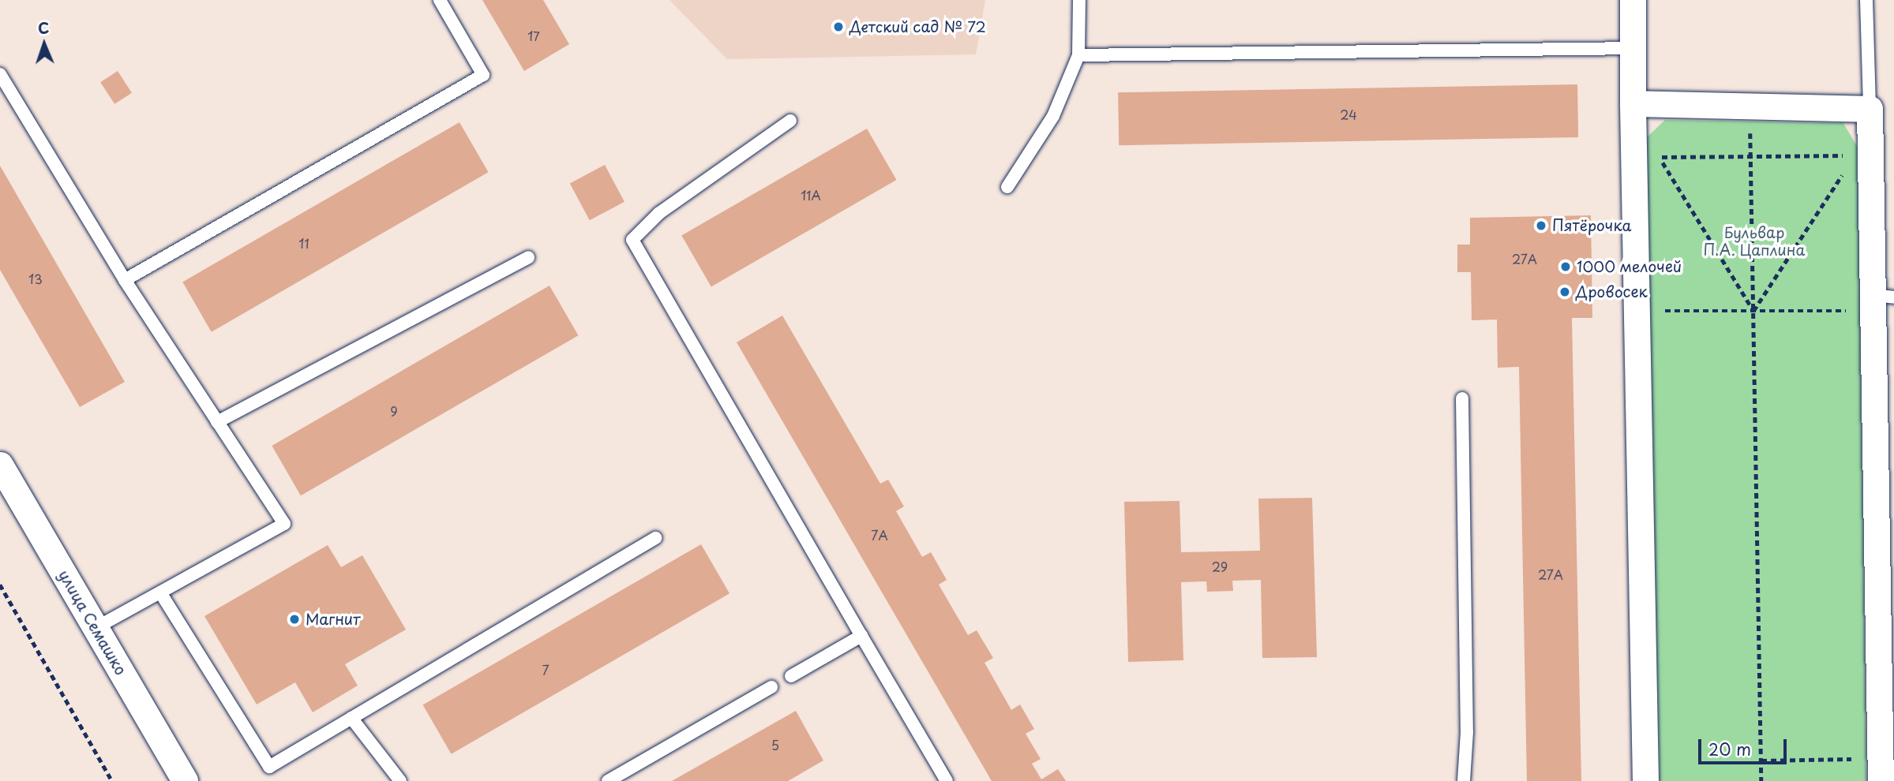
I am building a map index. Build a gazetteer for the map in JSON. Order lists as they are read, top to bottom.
{
  "streets": {
    "street": ["улица Семашко"]
  },
  "parks": ["Бульвар П.А. Цаплина"],
  "places": [
    "Детский сад № 72",
    "Пятёрочка",
    "1000 мелочей",
    "Дровосек",
    "Магнит"
  ],
  "house_numbers": [
    "17",
    "24",
    "11А",
    "11",
    "27А",
    "13",
    "9",
    "7А",
    "29",
    "27А",
    "7",
    "5"
  ],
  "scale_bar": "20 m",
  "north": "top"
}
